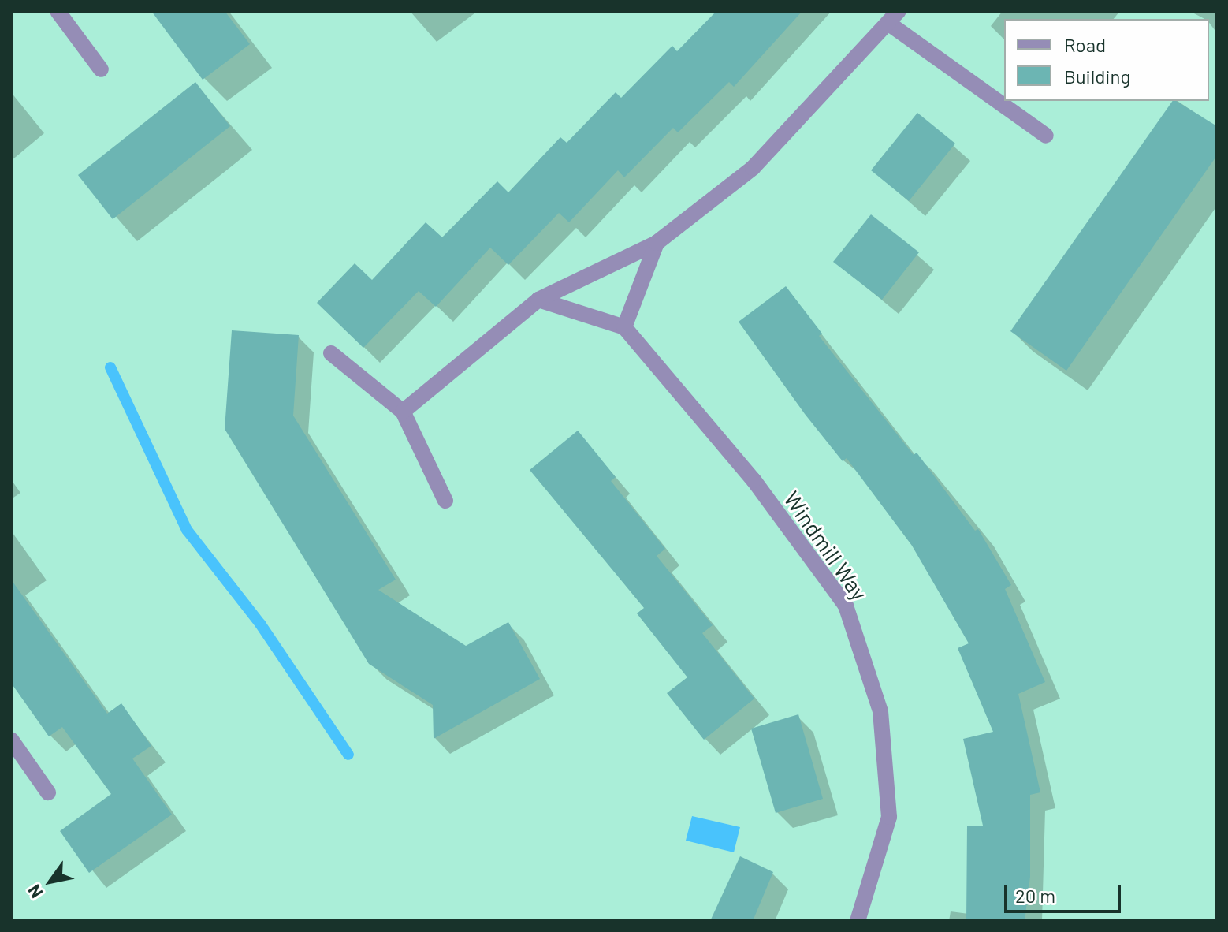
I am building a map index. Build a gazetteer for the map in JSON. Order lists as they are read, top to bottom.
{
  "streets": {
    "street": ["Windmill Way"]
  },
  "legend": ["Road", "Building"],
  "scale_bar": "20 m",
  "north": "bottom left"
}
